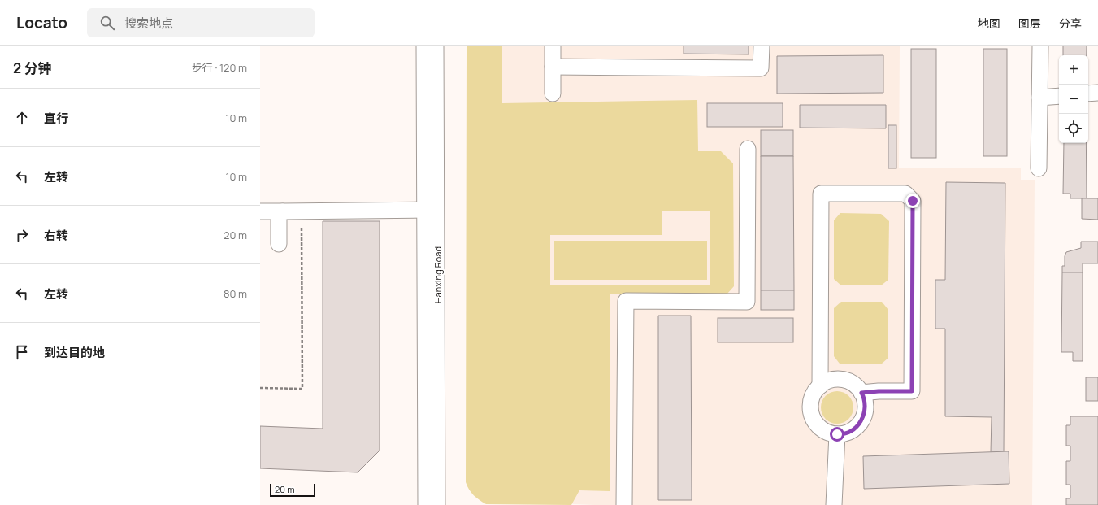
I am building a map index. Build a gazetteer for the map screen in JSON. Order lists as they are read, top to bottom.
{
  "streets": {
    "street": ["Hanxing Road"]
  },
  "scale_bar": "20 m",
  "page": {
    "header": "Locato",
    "search": "搜索地点",
    "nav": ["地图", "图层", "分享"],
    "heading": ["2 分钟", "步行 · 120 m"],
    "map_buttons": ["+", "−"],
    "list": [
      ["直行", "10 m"],
      ["左转", "10 m"],
      ["右转", "20 m"],
      ["左转", "80 m"],
      "到达目的地"
    ],
    "scale": "20 m"
  }
}
